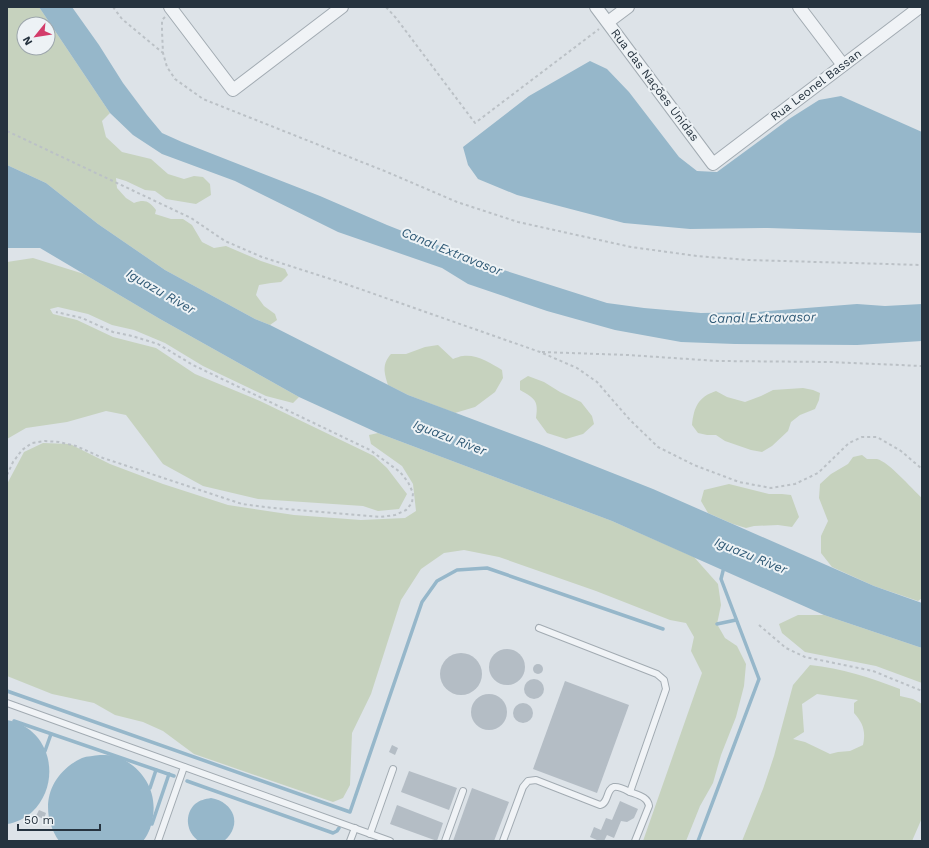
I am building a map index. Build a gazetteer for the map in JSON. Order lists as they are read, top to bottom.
{
  "streets": {
    "street": ["Rua das Nações Unidas", "Rua Leonel Bassan"]
  },
  "crossings": [
    ["Rua das Nações Unidas", "Rua Leonel Bassan"]
  ],
  "water": ["Canal Extravasor", "Iguazu River"],
  "scale_bar": "50 m",
  "north": "bottom left"
}
